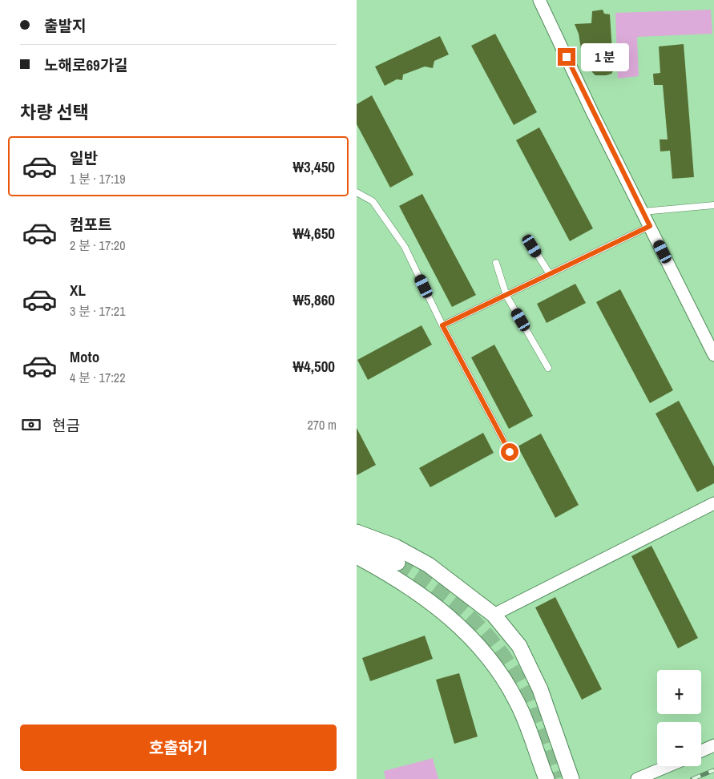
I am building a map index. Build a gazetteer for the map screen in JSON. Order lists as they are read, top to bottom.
{
  "page": {
    "banner": ["출발지", "노해로69가길"],
    "bubble": "1 분",
    "heading": "차량 선택",
    "list": [
      {
        "name": "일반",
        "note": "1 분 · 17:19",
        "value": "₩3,450"
      },
      {
        "name": "컴포트",
        "note": "2 분 · 17:20",
        "value": "₩4,650"
      },
      {
        "name": "XL",
        "note": "3 분 · 17:21",
        "value": "₩5,860"
      },
      {
        "name": "Moto",
        "note": "4 분 · 17:22",
        "value": "₩4,500"
      }
    ],
    "pay": ["현금", "270 m"],
    "map_buttons": ["+", "−"],
    "buttons": "호출하기"
  }
}
